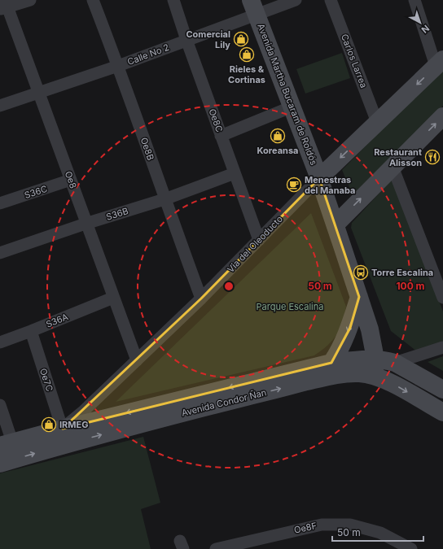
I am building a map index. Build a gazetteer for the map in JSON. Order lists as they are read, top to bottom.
{
  "streets": {
    "street": [
      "Calle No 2",
      "Carlos Larrea",
      "Avenida Martha Bucaram de Roldós",
      "Oe8C",
      "Oe8B",
      "Oe8",
      "S36C",
      "S36B",
      "Via del Oleoducto",
      "S36A",
      "Oe7C",
      "Avenida Condor Ñan",
      "Oe8F"
    ]
  },
  "crossings": [
    ["Calle No 2", "Avenida Martha Bucaram de Roldós"],
    ["Calle No 2", "Oe8C"],
    ["Calle No 2", "Oe8B"],
    ["Calle No 2", "Oe8"],
    ["Carlos Larrea", "Via del Oleoducto"],
    ["Avenida Martha Bucaram de Roldós", "Via del Oleoducto"],
    ["Avenida Martha Bucaram de Roldós", "Avenida Condor Ñan"],
    ["Oe8C", "S36B"],
    ["Oe8C", "Via del Oleoducto"],
    ["Oe8B", "S36B"],
    ["Oe8B", "Via del Oleoducto"],
    ["Oe8", "S36C"],
    ["Oe8", "S36B"],
    ["Oe8", "Via del Oleoducto"],
    ["Oe8", "S36A"],
    ["Via del Oleoducto", "Oe7C"],
    ["Via del Oleoducto", "Avenida Condor Ñan"],
    ["S36A", "Oe7C"],
    ["Oe7C", "Avenida Condor Ñan"]
  ],
  "parks": ["Parque Escalina"],
  "places": {
    "shop": [
      "Comercial Lily",
      "Rieles & Cortinas",
      "Koreansa",
      "IRMEG"
    ],
    "restaurant": ["Restaurant Alisson"],
    "cafe": ["Menestras del Manaba"],
    "bus stop": ["Torre Escalina"]
  },
  "scale_bar": "50 m",
  "north": "bottom right",
  "rings": ["50 m", "100 m"]
}
